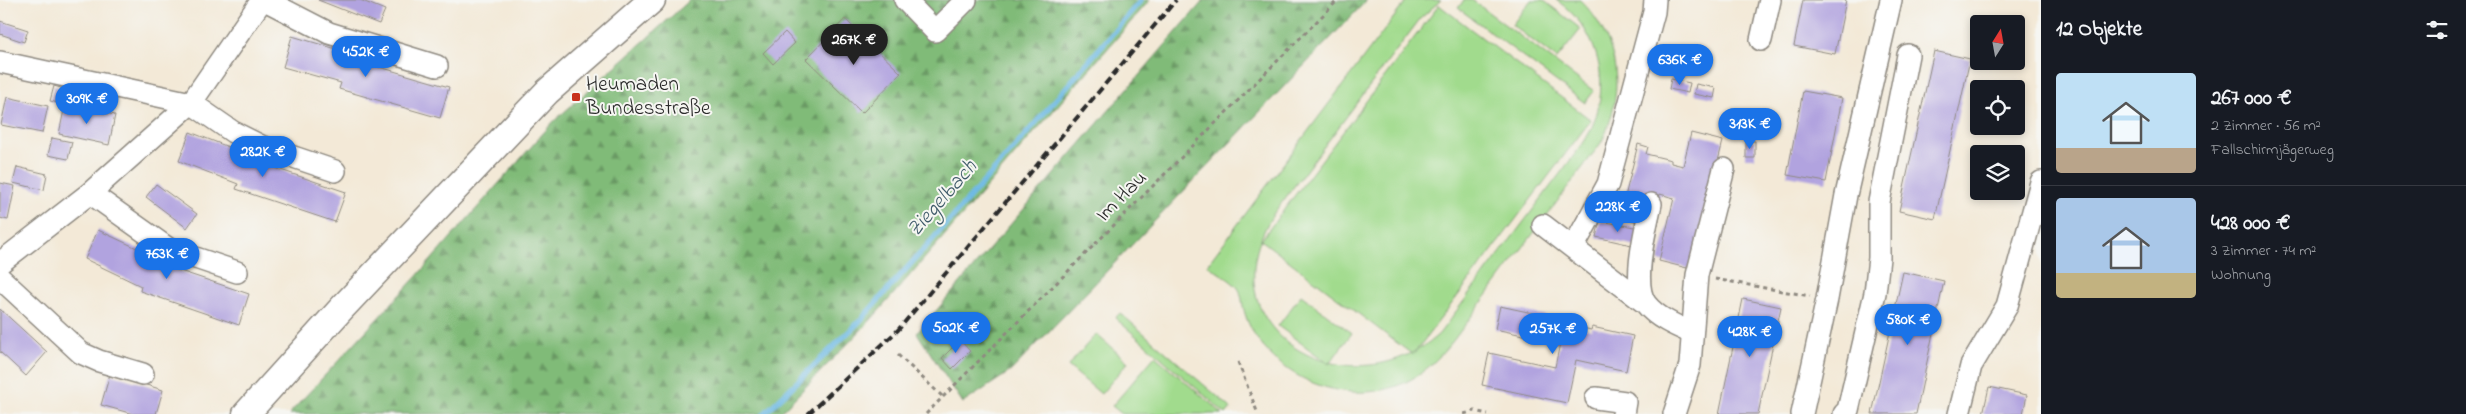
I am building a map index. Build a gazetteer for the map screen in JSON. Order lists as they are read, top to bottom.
{
  "streets": {
    "path": ["Im Hau"]
  },
  "water": ["Ziegelbach"],
  "places": {
    "transit": ["Heumaden Bundesstraße"]
  },
  "north": "top",
  "page": {
    "heading": "12 Objekte",
    "price": [
      "267K €",
      "452K €",
      "636K €",
      "309K €",
      "313K €",
      "282K €",
      "228K €",
      "763K €",
      "580K €",
      "502K €",
      "257K €",
      "428K €"
    ],
    "list": [
      {
        "name": "267 000 €",
        "note": "2 Zimmer · 56 m² · Fallschirmjägerweg"
      },
      {
        "name": "428 000 €",
        "note": "3 Zimmer · 74 m² · Wohnung"
      }
    ]
  }
}
